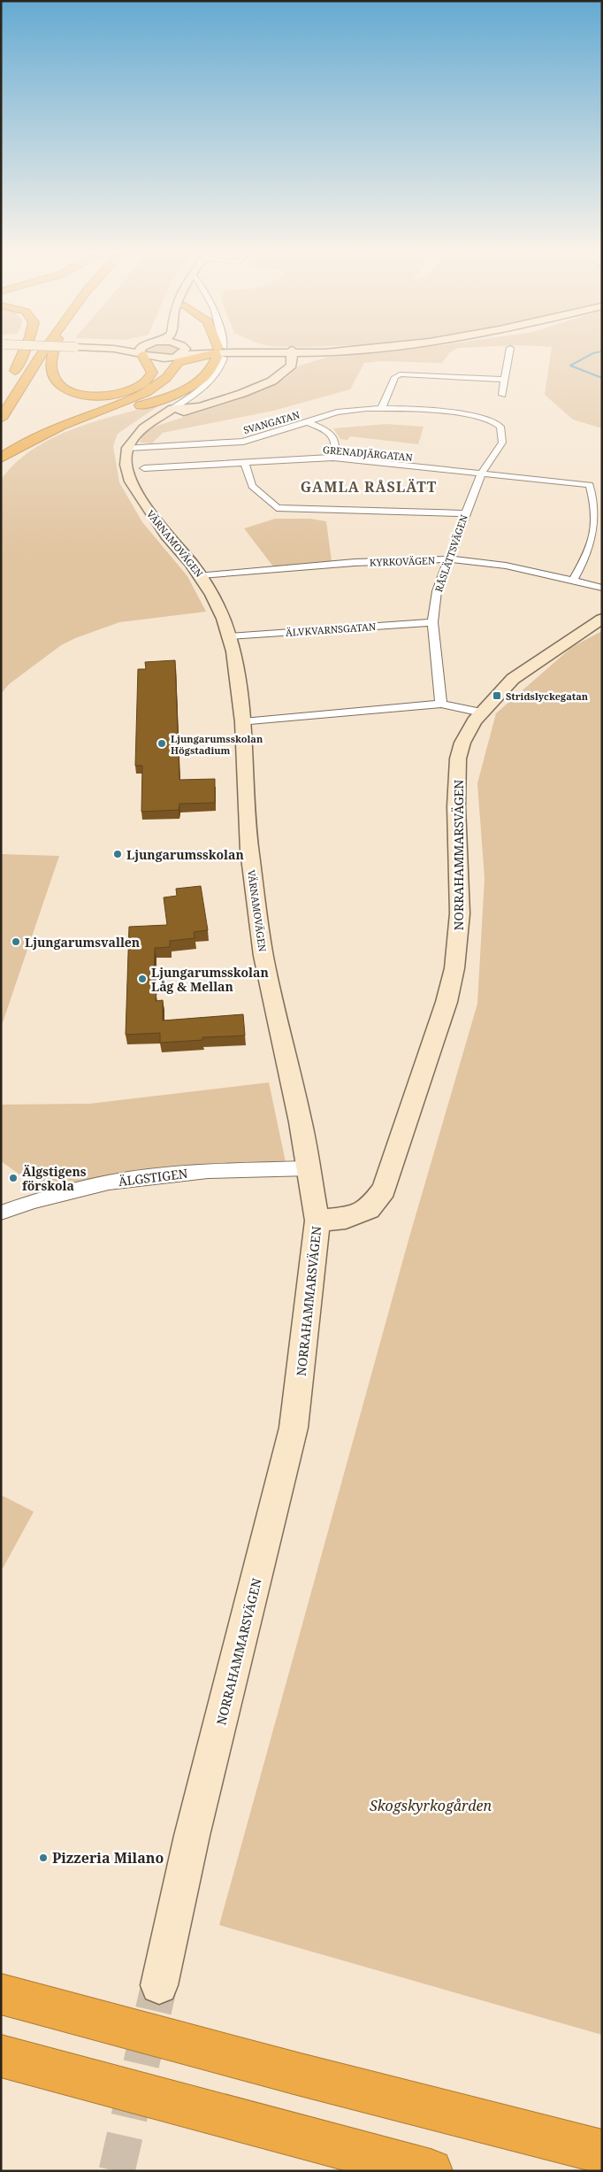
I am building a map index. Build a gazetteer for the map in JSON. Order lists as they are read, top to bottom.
{
  "streets": {
    "street": [
      "SVANGATAN",
      "GRENADJÄRGATAN",
      "VÄRNAMOVÄGEN",
      "RÅSLÄTTSVÄGEN",
      "KYRKOVÄGEN",
      "ÄLVKVARNSGATAN",
      "NORRAHAMMARSVÄGEN",
      "ÄLGSTIGEN"
    ]
  },
  "crossings": [
    ["SVANGATAN", "VÄRNAMOVÄGEN"],
    ["SVANGATAN", "RÅSLÄTTSVÄGEN"],
    ["GRENADJÄRGATAN", "RÅSLÄTTSVÄGEN"],
    ["GRENADJÄRGATAN", "KYRKOVÄGEN"],
    ["VÄRNAMOVÄGEN", "KYRKOVÄGEN"],
    ["VÄRNAMOVÄGEN", "ÄLVKVARNSGATAN"],
    ["VÄRNAMOVÄGEN", "NORRAHAMMARSVÄGEN"],
    ["VÄRNAMOVÄGEN", "ÄLGSTIGEN"],
    ["RÅSLÄTTSVÄGEN", "KYRKOVÄGEN"],
    ["RÅSLÄTTSVÄGEN", "ÄLVKVARNSGATAN"]
  ],
  "districts": ["GAMLA RÅSLÄTT"],
  "parks": ["Skogskyrkogården"],
  "places": {
    "transit": ["Stridslyckegatan"],
    "other": [
      "Ljungarumsskolan Högstadium",
      "Ljungarumsskolan",
      "Ljungarumsvallen",
      "Ljungarumsskolan Låg & Mellan",
      "Älgstigens förskola",
      "Pizzeria Milano"
    ]
  }
}
